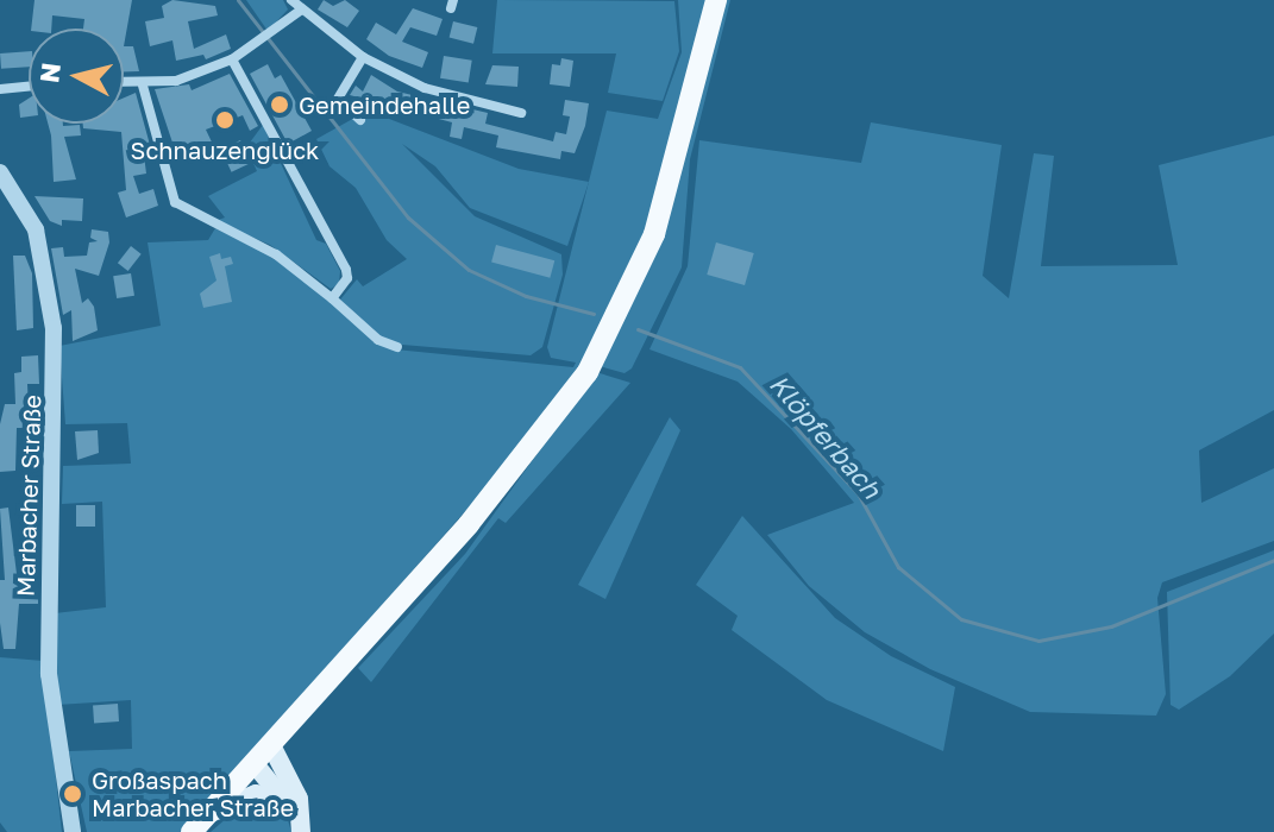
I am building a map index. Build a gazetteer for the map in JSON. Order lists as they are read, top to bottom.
{
  "streets": {
    "street": ["Marbacher Straße"]
  },
  "water": ["Klöpferbach"],
  "places": ["Gemeindehalle", "Schnauzenglück", "Großaspach Marbacher Straße"],
  "north": "left"
}
